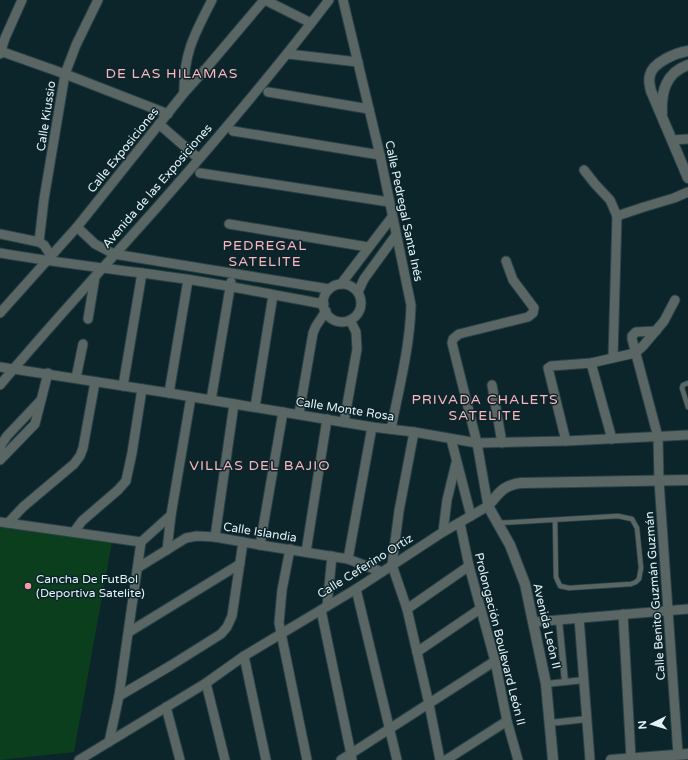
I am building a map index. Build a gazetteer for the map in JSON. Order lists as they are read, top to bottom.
{
  "streets": {
    "street": [
      "Calle Kiussio",
      "Calle Exposiciones",
      "Avenida de las Exposiciones",
      "Calle Pedregal Santa Inés",
      "Calle Monte Rosa",
      "Calle Islandia",
      "Calle Ceferino Ortiz",
      "Calle Benito Guzmán Guzmán",
      "Avenida León II",
      "Prolongación Boulevard León II"
    ]
  },
  "crossings": [
    ["Avenida de las Exposiciones", "Calle Monte Rosa"],
    ["Calle Pedregal Santa Inés", "Calle Monte Rosa"],
    ["Calle Monte Rosa", "Calle Benito Guzmán Guzmán"],
    ["Calle Islandia", "Calle Ceferino Ortiz"],
    ["Calle Ceferino Ortiz", "Calle Benito Guzmán Guzmán"],
    ["Calle Ceferino Ortiz", "Avenida León II"],
    ["Calle Ceferino Ortiz", "Prolongación Boulevard León II"]
  ],
  "districts": [
    "DE LAS HILAMAS",
    "PEDREGAL SATELITE",
    "PRIVADA CHALETS SATELITE",
    "VILLAS DEL BAJIO"
  ],
  "places": ["Cancha De FutBol (Deportiva Satelite)"],
  "north": "left"
}
